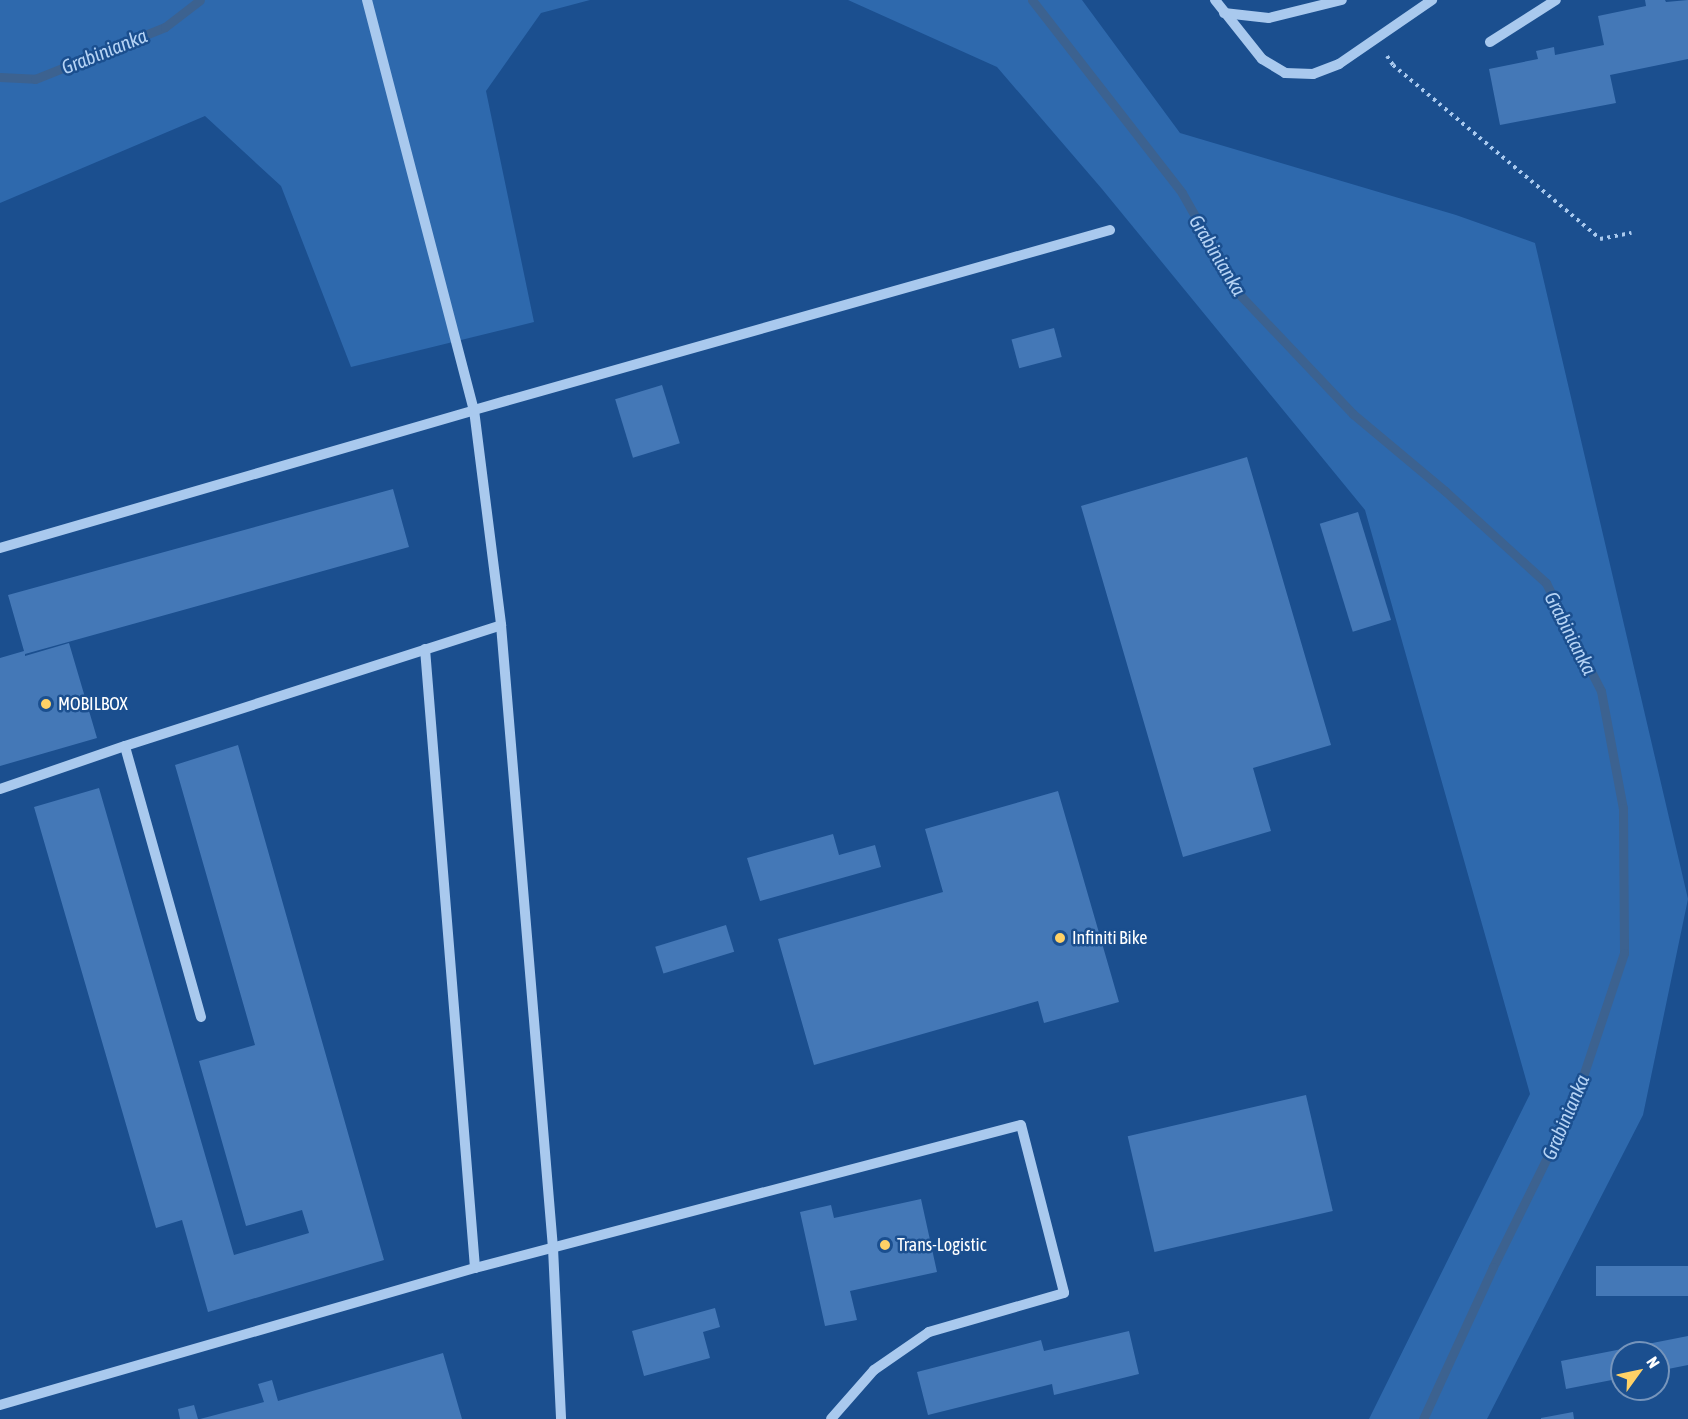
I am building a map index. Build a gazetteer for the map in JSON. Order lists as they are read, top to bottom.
{
  "water": ["Grabinianka"],
  "places": ["MOBILBOX", "Infiniti Bike", "Trans-Logistic"],
  "north": "top right"
}
